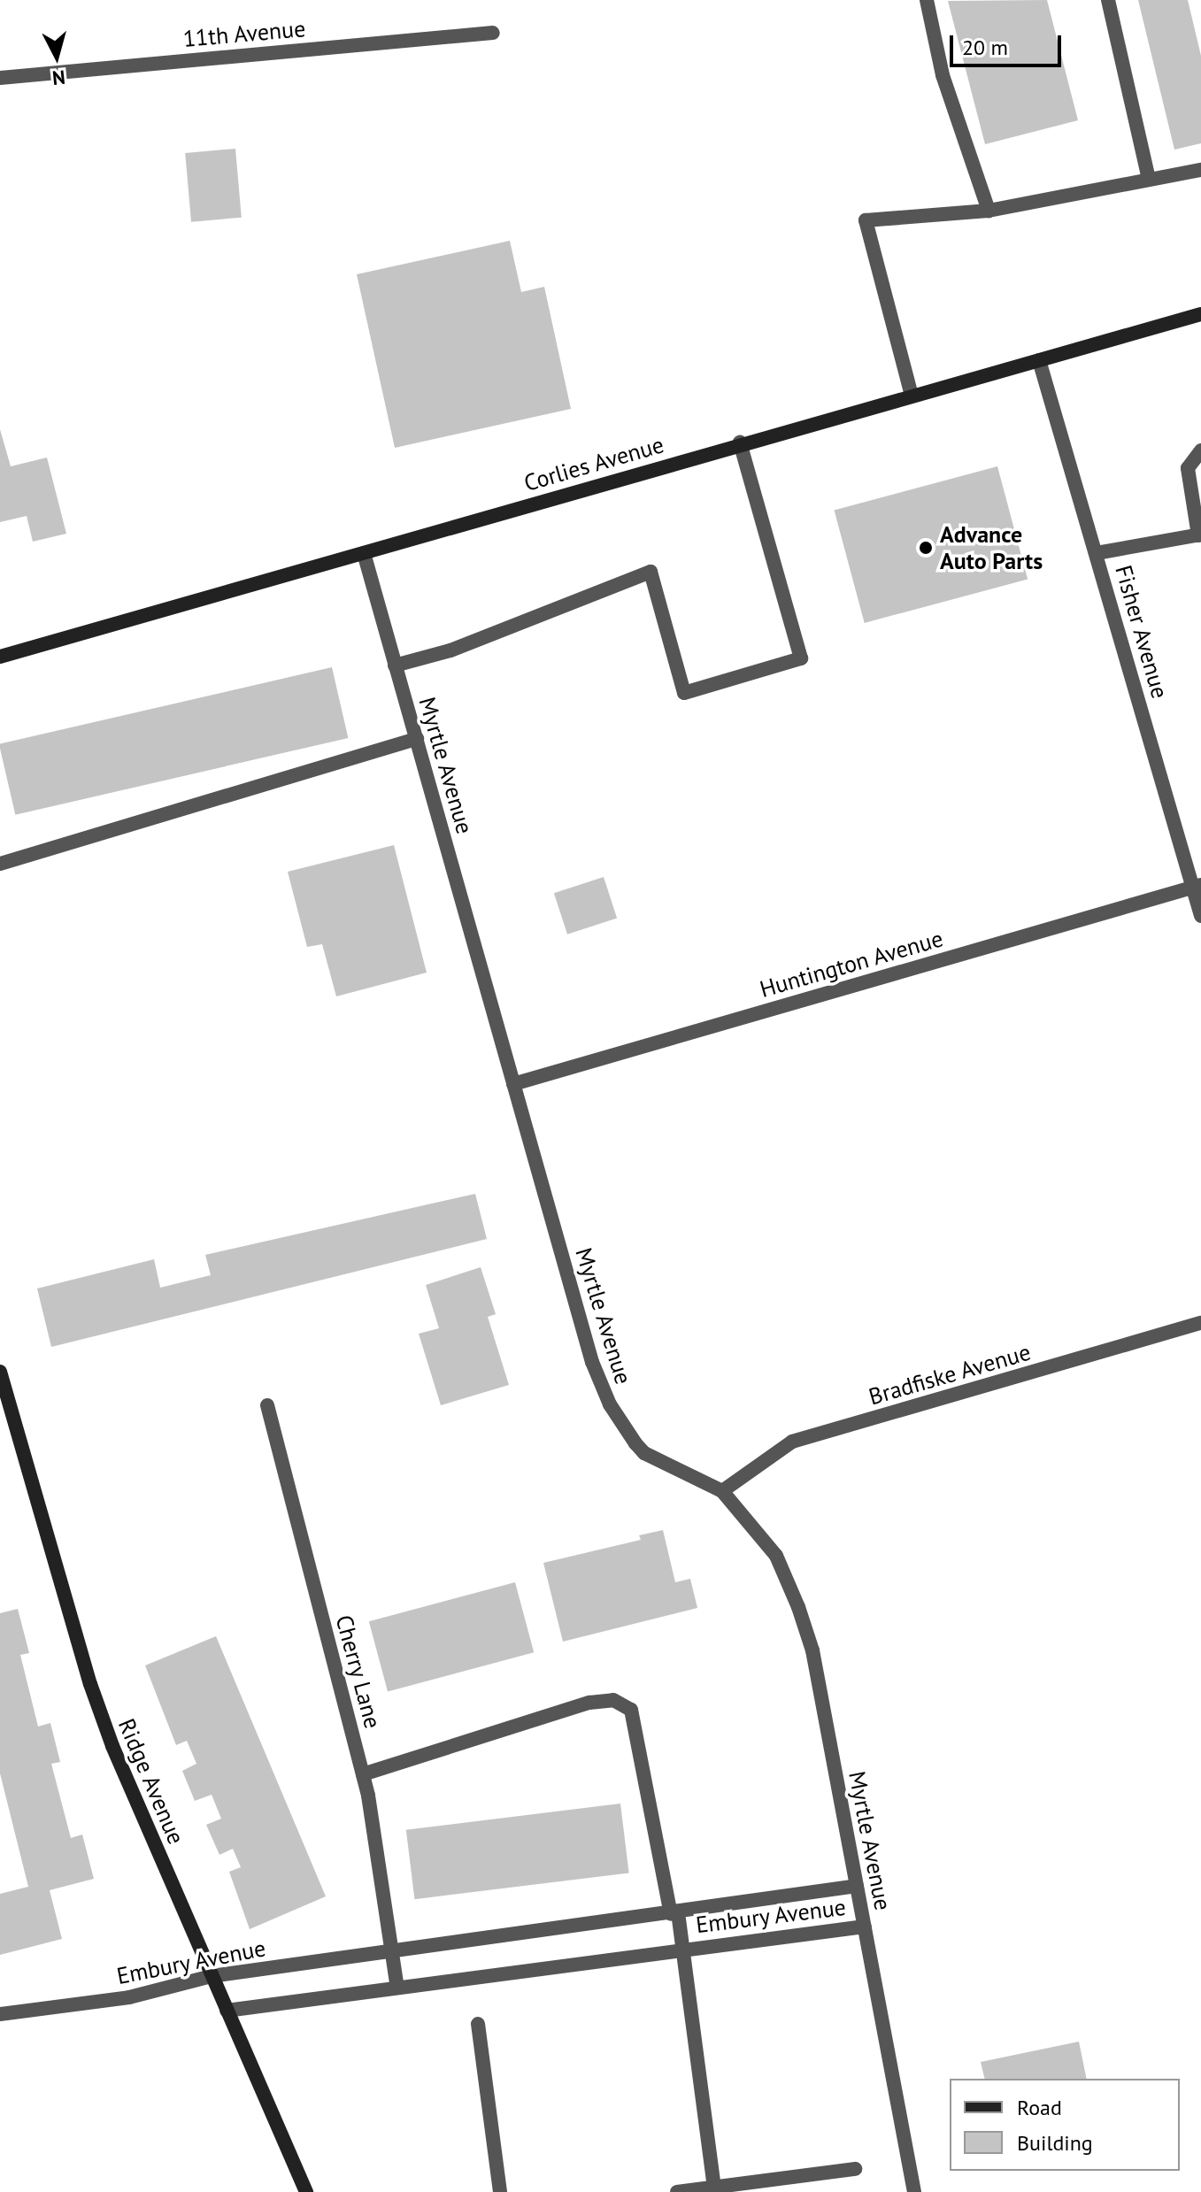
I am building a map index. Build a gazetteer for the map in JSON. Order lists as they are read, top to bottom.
{
  "streets": {
    "main road": ["Corlies Avenue", "Ridge Avenue"],
    "street": [
      "11th Avenue",
      "Fisher Avenue",
      "Myrtle Avenue",
      "Huntington Avenue",
      "Bradfiske Avenue",
      "Cherry Lane",
      "Embury Avenue"
    ]
  },
  "crossings": [
    ["Corlies Avenue", "Fisher Avenue"],
    ["Corlies Avenue", "Myrtle Avenue"],
    ["Fisher Avenue", "Huntington Avenue"],
    ["Myrtle Avenue", "Huntington Avenue"],
    ["Myrtle Avenue", "Bradfiske Avenue"],
    ["Myrtle Avenue", "Embury Avenue"],
    ["Cherry Lane", "Embury Avenue"],
    ["Ridge Avenue", "Embury Avenue"]
  ],
  "places": ["Advance Auto Parts"],
  "legend": ["Road", "Building"],
  "scale_bar": "20 m",
  "north": "bottom"
}
